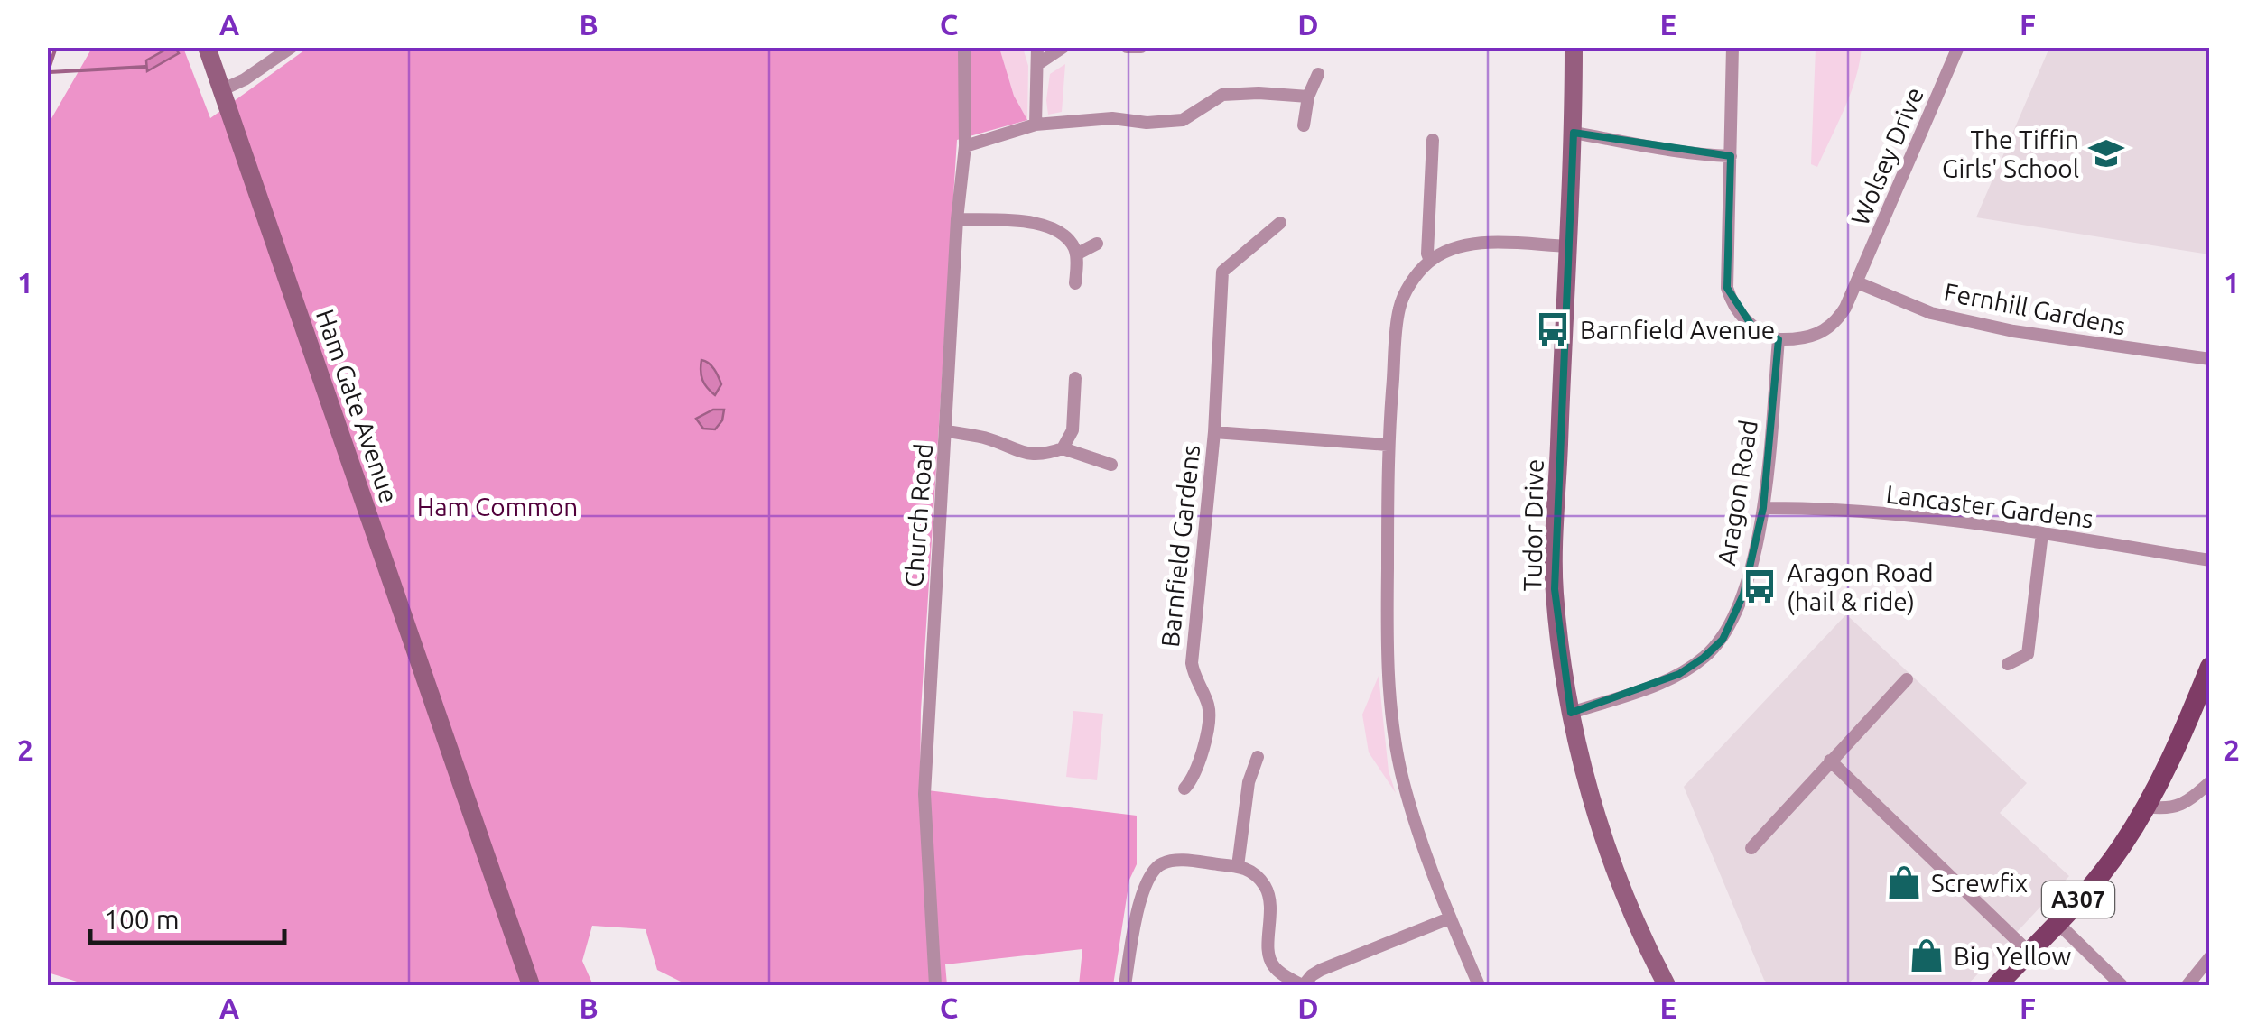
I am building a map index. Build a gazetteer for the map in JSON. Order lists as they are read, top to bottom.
{
  "streets": {
    "main road": ["Ham Gate Avenue", "Tudor Drive", "A307"],
    "street": [
      "Wolsey Drive",
      "Fernhill Gardens",
      "Aragon Road",
      "Lancaster Gardens",
      "Church Road",
      "Barnfield Gardens"
    ]
  },
  "crossings": [
    ["Wolsey Drive", "Fernhill Gardens"],
    ["Aragon Road", "Lancaster Gardens"],
    ["Aragon Road", "Tudor Drive"]
  ],
  "parks": ["Ham Common"],
  "places": {
    "school or university": ["The Tiffin Girls' School"],
    "bus stop": ["Barnfield Avenue", "Aragon Road (hail & ride)"],
    "shop": ["Screwfix", "Big Yellow"]
  },
  "scale_bar": "100 m",
  "grid": {
    "columns": [
      "A",
      "B",
      "C",
      "D",
      "E",
      "F"
    ],
    "rows": ["1", "2"]
  }
}
